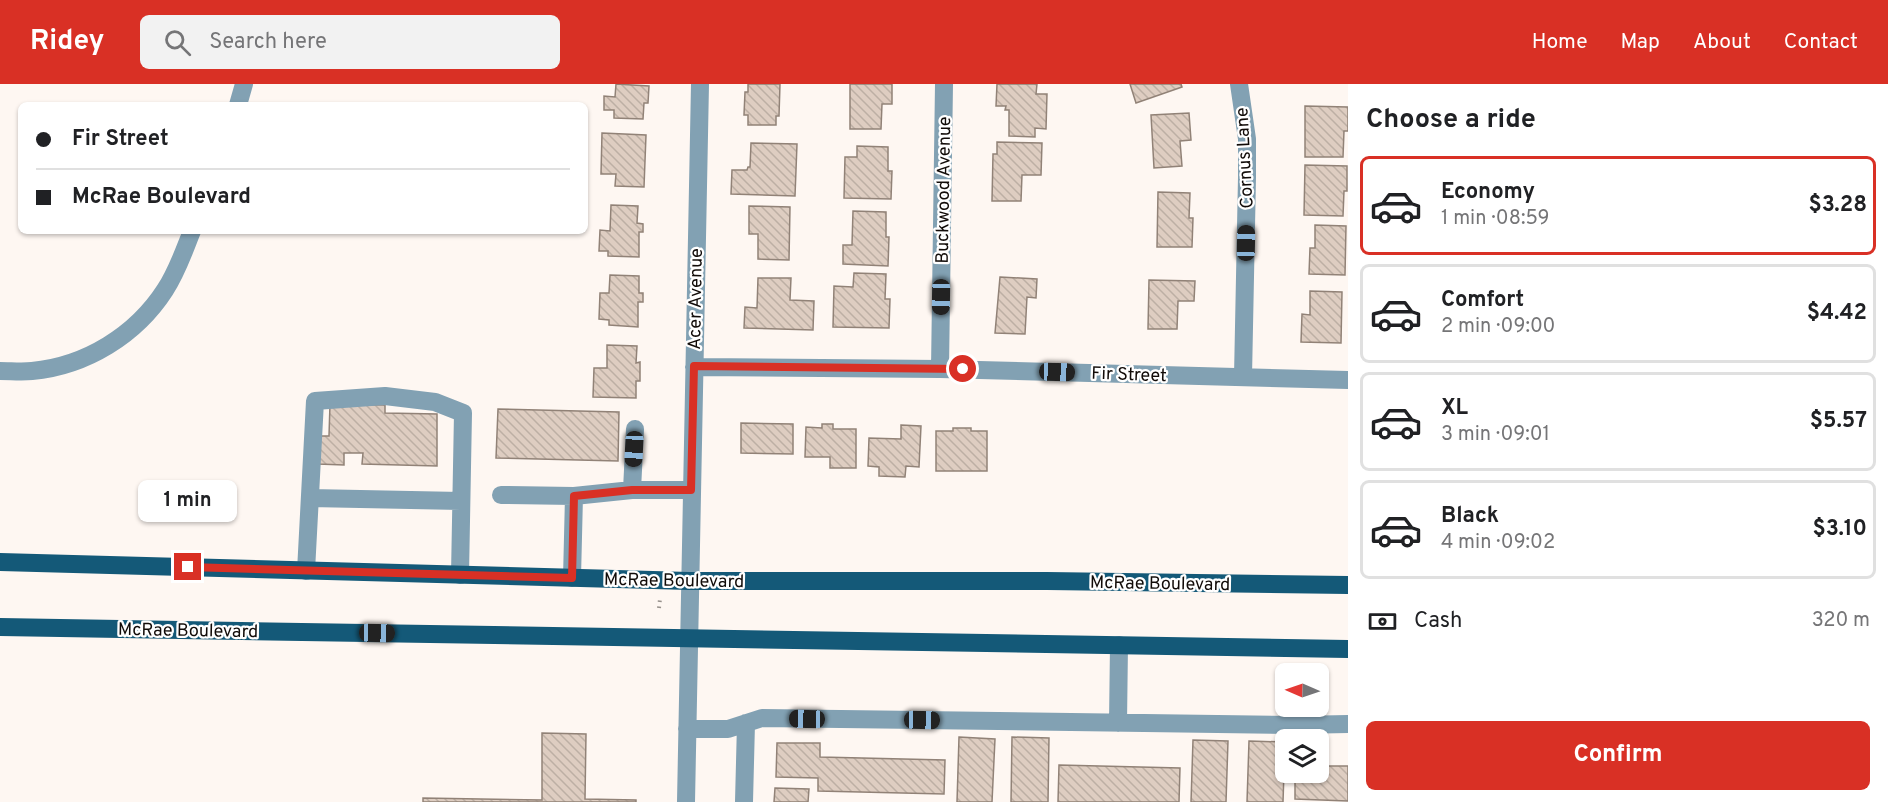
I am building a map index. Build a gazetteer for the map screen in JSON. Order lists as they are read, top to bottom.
{
  "streets": {
    "main road": ["McRae Boulevard"],
    "street": [
      "Cornus Lane",
      "Buckwood Avenue",
      "Acer Avenue",
      "Fir Street"
    ]
  },
  "crossings": [
    ["Cornus Lane", "Fir Street"],
    ["Buckwood Avenue", "Fir Street"],
    ["Acer Avenue", "Fir Street"],
    ["Acer Avenue", "McRae Boulevard"]
  ],
  "north": "left",
  "page": {
    "header": "Ridey",
    "search": "Search here",
    "nav": [
      "Home",
      "Map",
      "About",
      "Contact"
    ],
    "heading": "Choose a ride",
    "banner": ["Fir Street", "McRae Boulevard"],
    "list": [
      {
        "name": "Economy",
        "note": "1 min · 08:59",
        "value": "$3.28"
      },
      {
        "name": "Comfort",
        "note": "2 min · 09:00",
        "value": "$4.42"
      },
      {
        "name": "XL",
        "note": "3 min · 09:01",
        "value": "$5.57"
      },
      {
        "name": "Black",
        "note": "4 min · 09:02",
        "value": "$3.10"
      }
    ],
    "bubble": "1 min",
    "pay": ["Cash", "320 m"],
    "buttons": "Confirm"
  }
}
